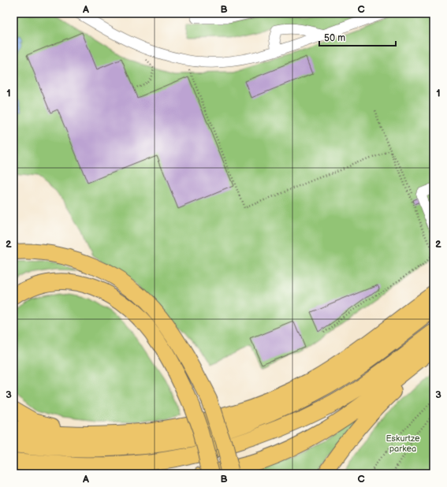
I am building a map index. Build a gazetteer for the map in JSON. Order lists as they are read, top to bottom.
{
  "parks": ["Eskurtze parkea"],
  "scale_bar": "50 m",
  "grid": {
    "columns": ["A", "B", "C"],
    "rows": ["1", "2", "3"]
  }
}
